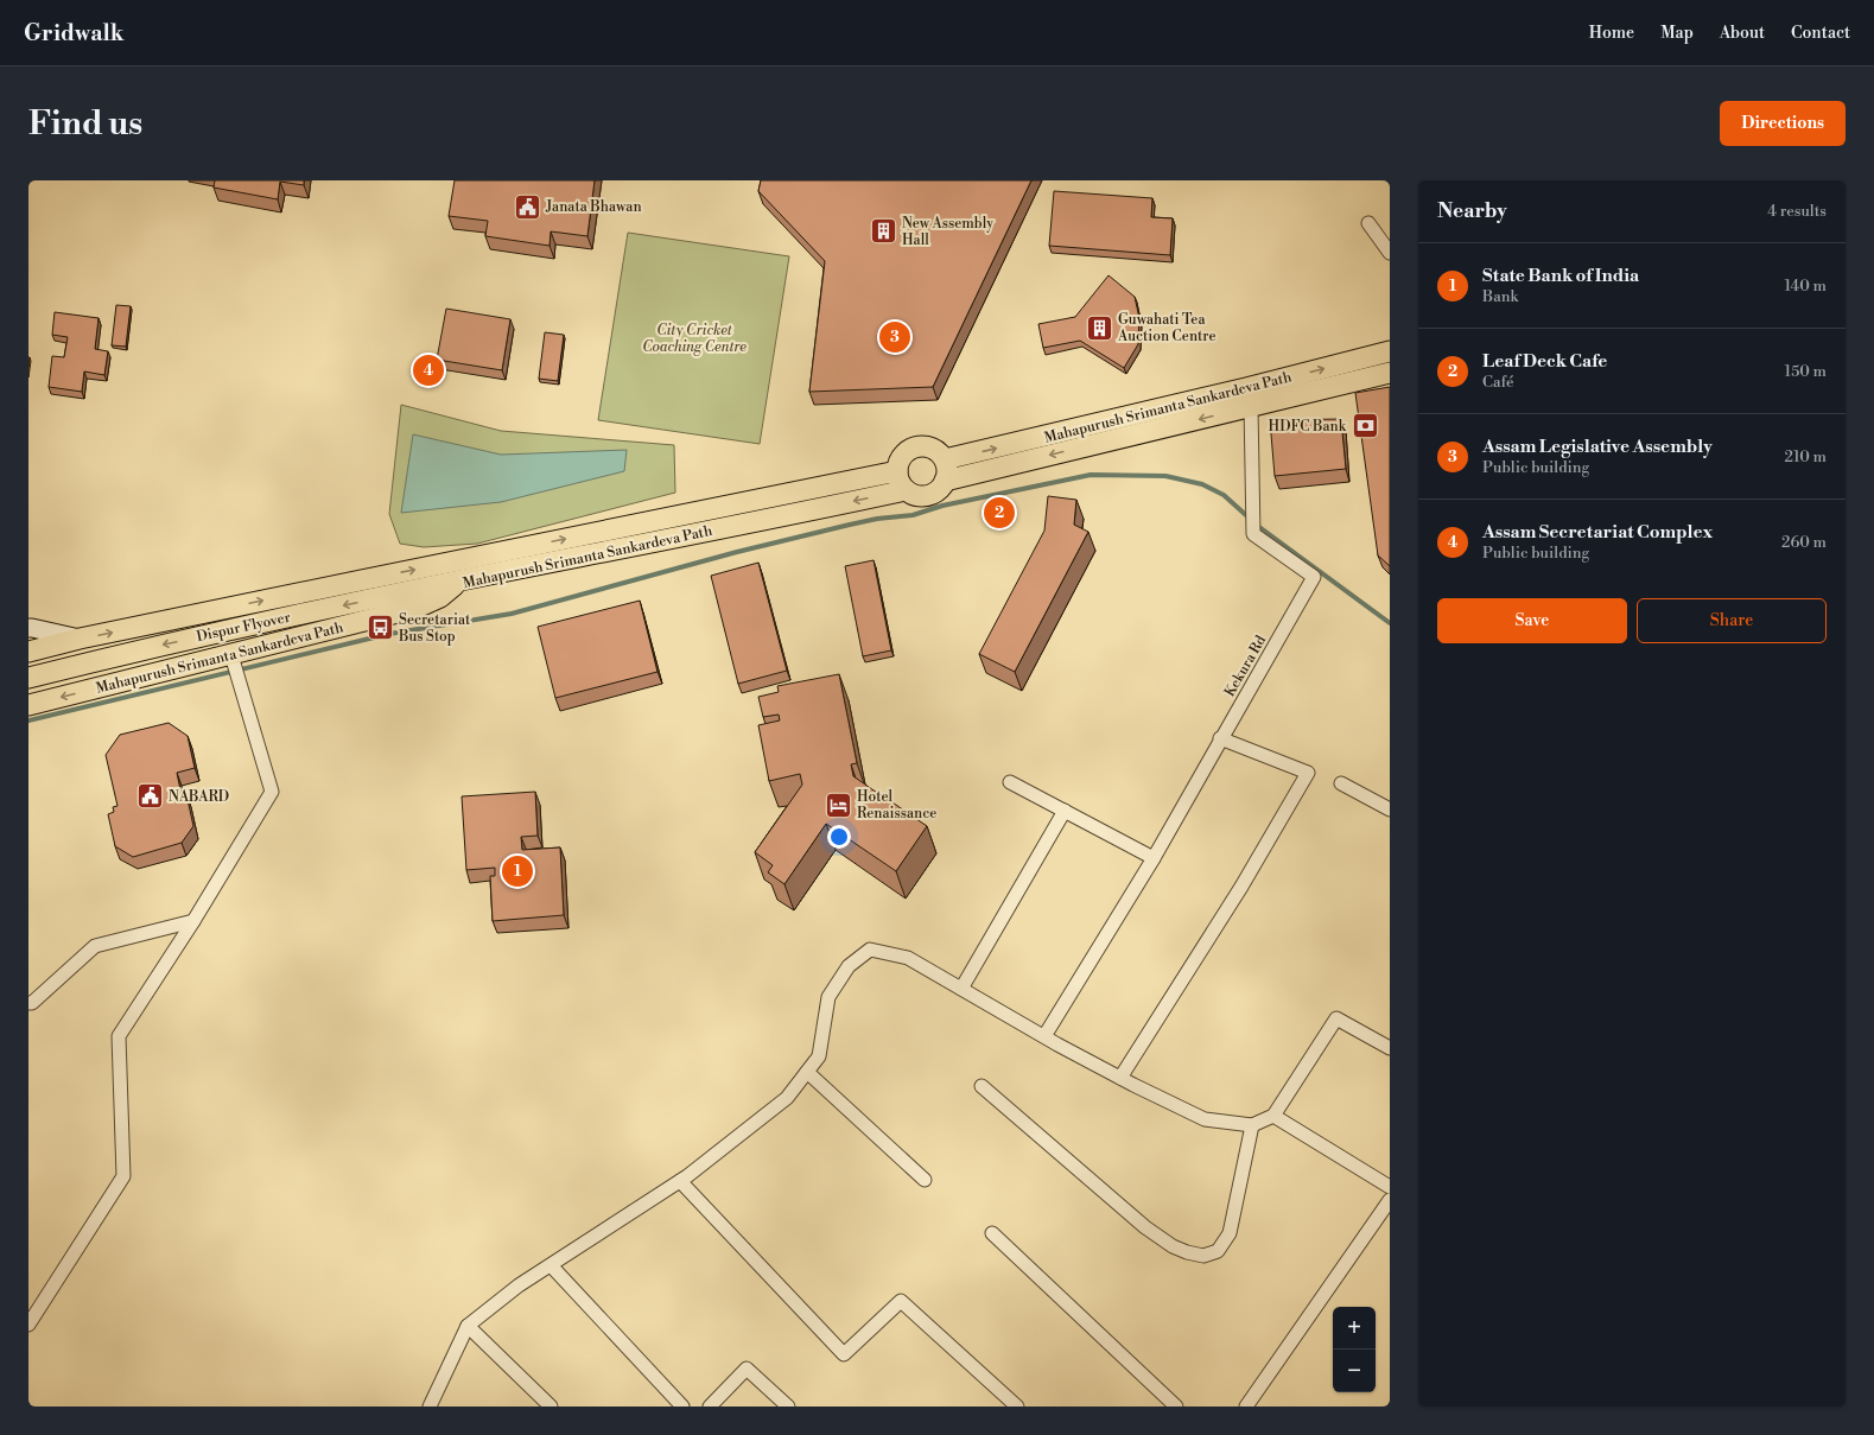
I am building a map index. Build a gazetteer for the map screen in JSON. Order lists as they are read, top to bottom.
{
  "streets": {
    "main road": ["Mahapurush Srimanta Sankardeva Path", "Dispur Flyover"],
    "street": ["Kekura Rd"]
  },
  "crossings": [
    ["Mahapurush Srimanta Sankardeva Path", "Dispur Flyover"],
    ["Mahapurush Srimanta Sankardeva Path", "Kekura Rd"]
  ],
  "one_way": ["Dispur Flyover"],
  "parks": ["City Cricket Coaching Centre"],
  "places": {
    "public building": ["Janata Bhawan", "NABARD"],
    "building": ["New Assembly Hall", "Guwahati Tea Auction Centre"],
    "bank": ["HDFC Bank"],
    "bus stop": ["Secretariat Bus Stop"],
    "hotel": ["Hotel Renaissance"]
  },
  "page": {
    "header": "Gridwalk",
    "nav": [
      "Home",
      "Map",
      "About",
      "Contact"
    ],
    "buttons": [
      "Directions",
      ["Save", "Share"]
    ],
    "title": "Find us",
    "heading": ["Nearby", "4 results"],
    "list": [
      {
        "mark": "1",
        "name": "State Bank of India",
        "note": "Bank",
        "value": "140 m"
      },
      {
        "mark": "2",
        "name": "Leaf Deck Cafe",
        "note": "Café",
        "value": "150 m"
      },
      {
        "mark": "3",
        "name": "Assam Legislative Assembly",
        "note": "Public building",
        "value": "210 m"
      },
      {
        "mark": "4",
        "name": "Assam Secretariat Complex",
        "note": "Public building",
        "value": "260 m"
      }
    ],
    "pins": [
      "3",
      "4",
      "2",
      "1"
    ],
    "map_buttons": ["+", "−"]
  }
}
